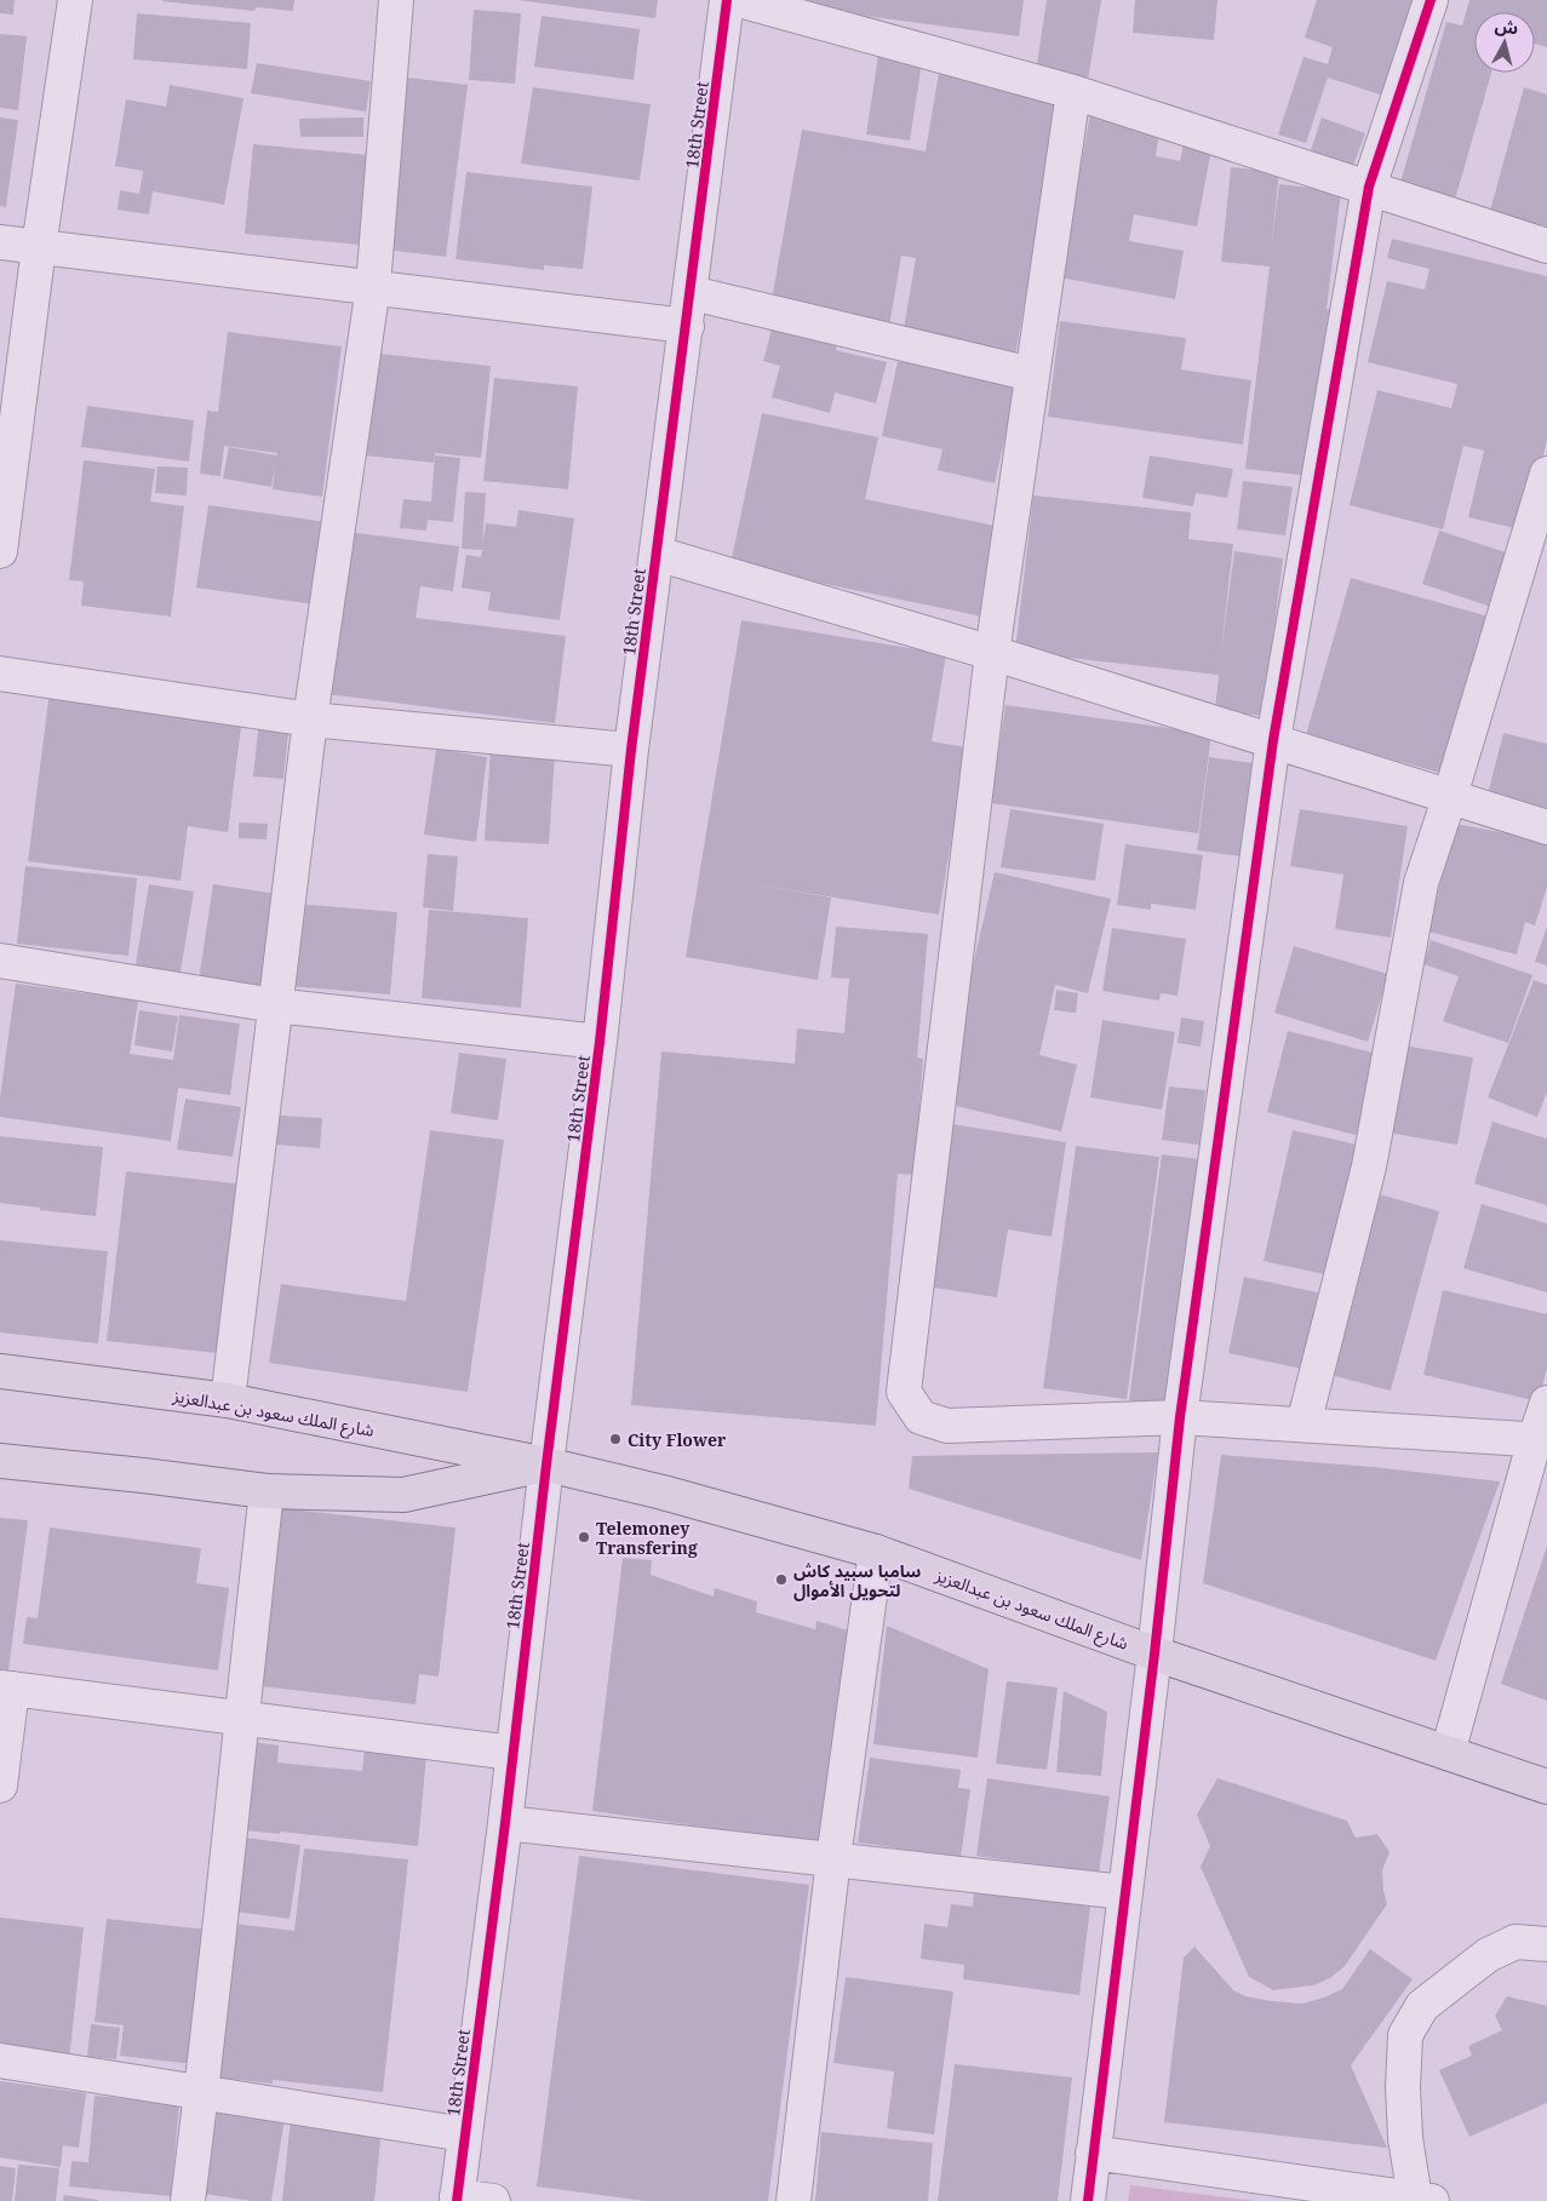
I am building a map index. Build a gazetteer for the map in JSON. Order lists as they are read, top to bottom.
{
  "streets": {
    "main road": ["شارع الملك سعود بن عبدالعزيز"],
    "street": ["18th Street"]
  },
  "crossings": [
    ["18th Street", "شارع الملك سعود بن عبدالعزيز"]
  ],
  "places": ["City Flower", "Telemoney Transfering", "سامبا سبيد كاش لتحويل الأموال"],
  "north": "top"
}
